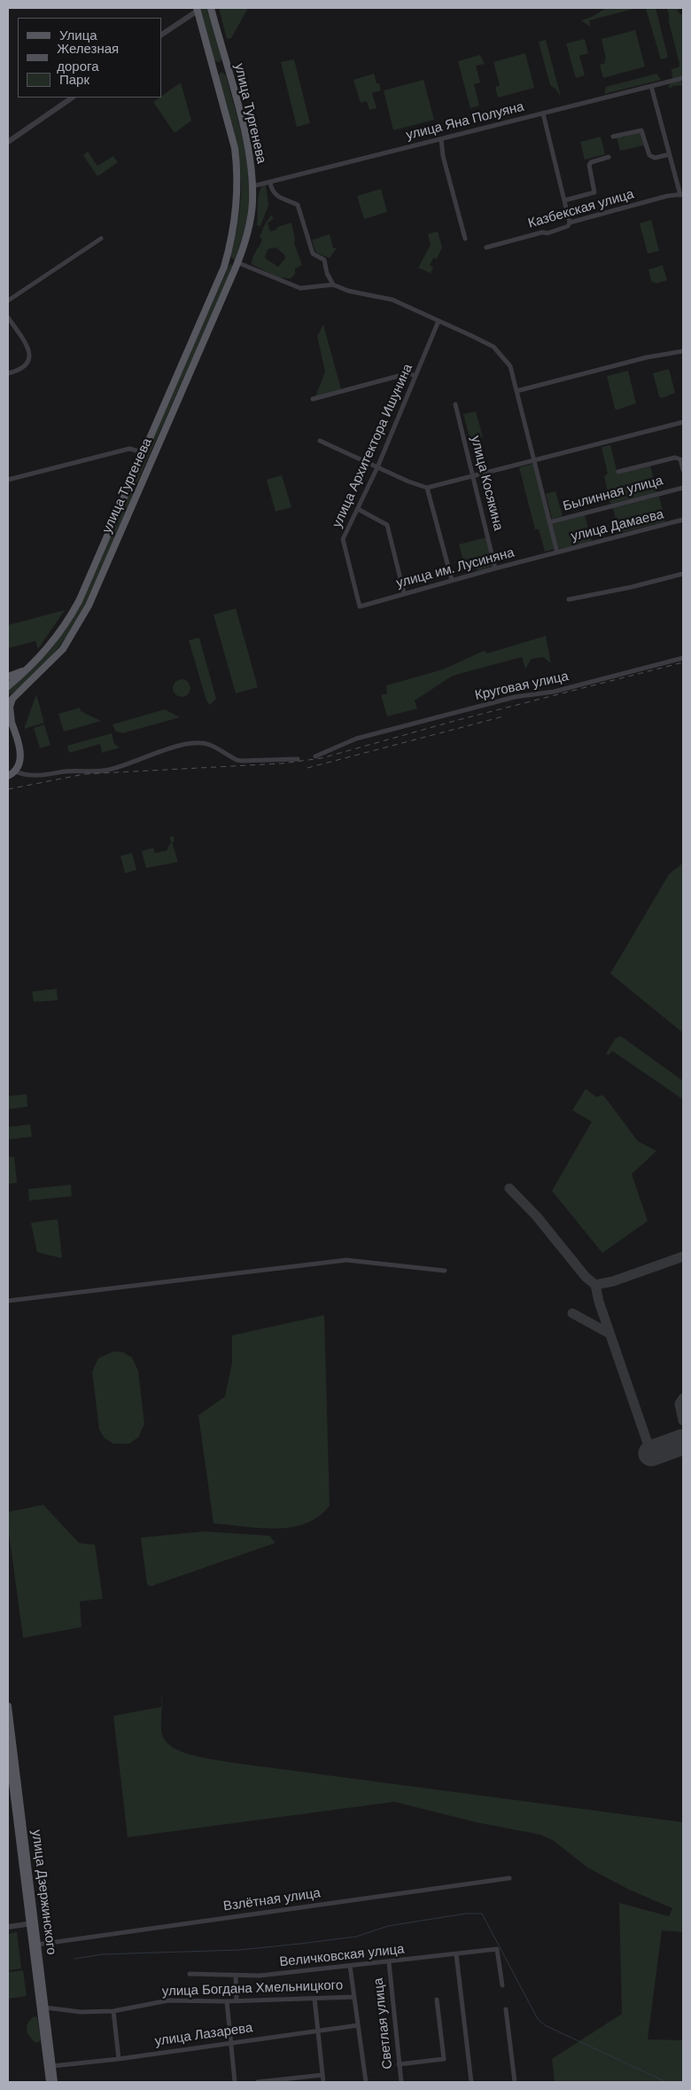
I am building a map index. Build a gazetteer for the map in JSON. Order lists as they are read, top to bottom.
{
  "streets": {
    "main road": ["улица Тургенева", "улица Дзержинского"],
    "street": [
      "улица Яна Полуяна",
      "Казбекская улица",
      "улица Архитектора Ишунина",
      "улица Косякина",
      "Былинная улица",
      "улица Дамаева",
      "улица им. Лусиняна",
      "Круговая улица",
      "Взлётная улица",
      "Величковская улица",
      "улица Богдана Хмельницкого",
      "Светлая улица",
      "улица Лазарева"
    ]
  },
  "crossings": [
    ["улица Тургенева", "улица Яна Полуяна"],
    ["улица Архитектора Ишунина", "улица им. Лусиняна"],
    ["улица Косякина", "улица им. Лусиняна"],
    ["улица Дамаева", "улица им. Лусиняна"],
    ["улица Дзержинского", "Взлётная улица"],
    ["улица Дзержинского", "улица Богдана Хмельницкого"],
    ["улица Дзержинского", "улица Лазарева"],
    ["Величковская улица", "Светлая улица"]
  ],
  "legend": ["Улица", "Железная дорога", "Парк"]
}
